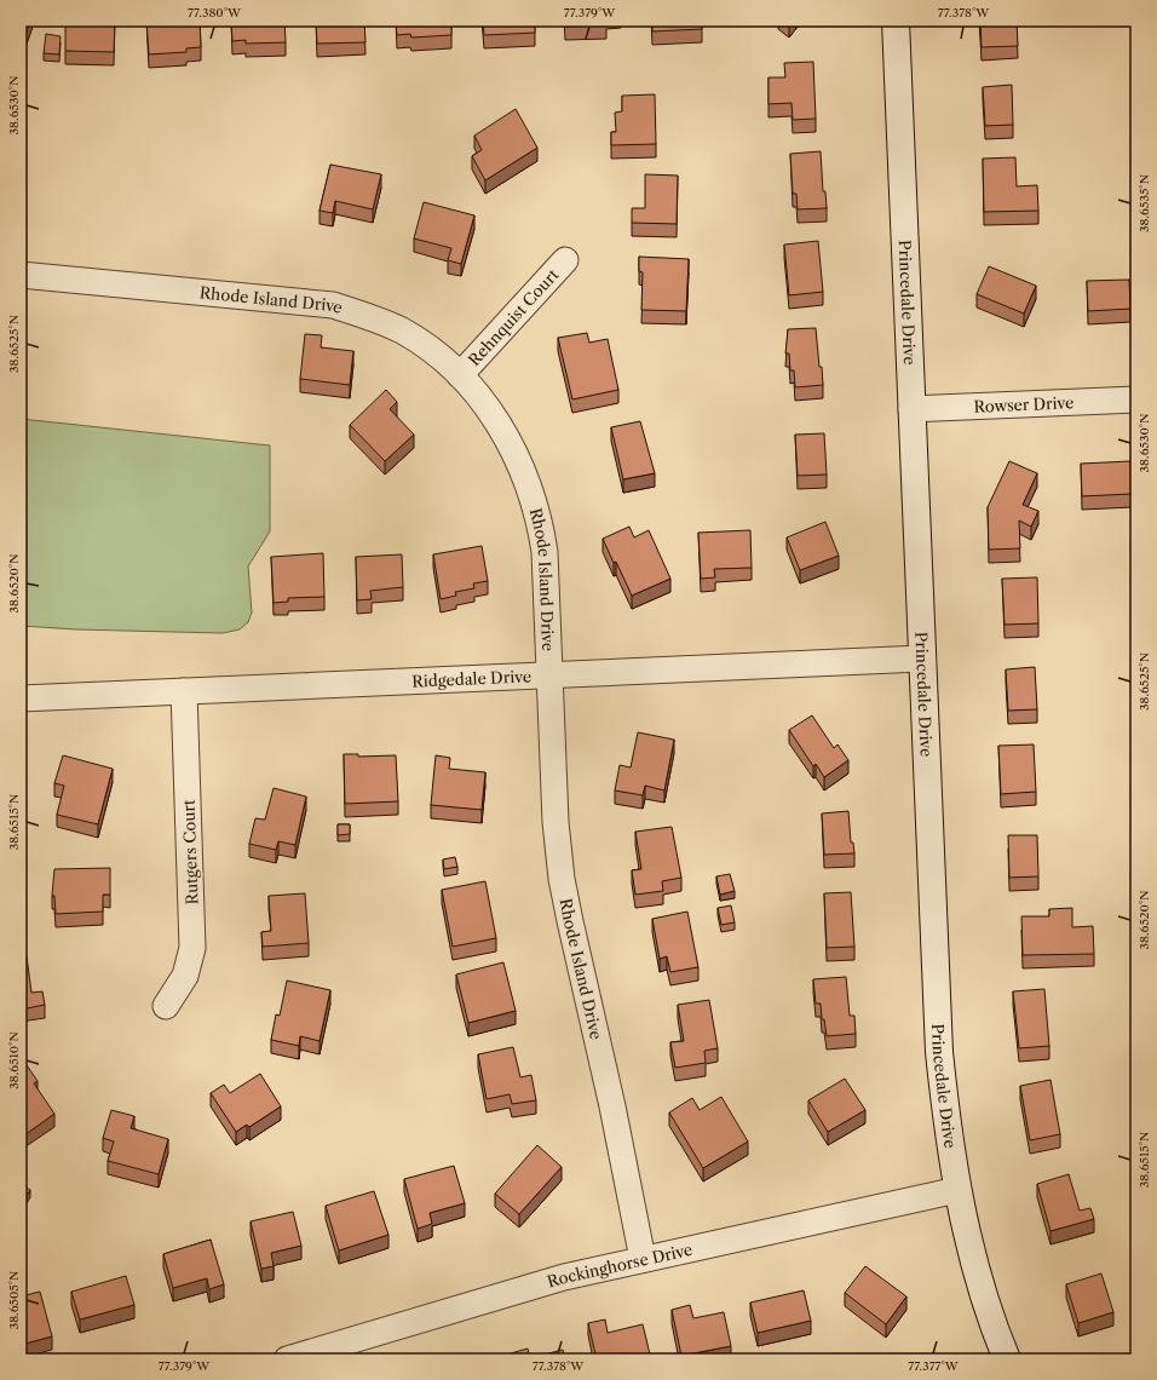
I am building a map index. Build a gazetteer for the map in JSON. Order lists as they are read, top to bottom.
{
  "streets": {
    "street": [
      "Rhode Island Drive",
      "Princedale Drive",
      "Rehnquist Court",
      "Rowser Drive",
      "Ridgedale Drive",
      "Rutgers Court",
      "Rockinghorse Drive"
    ]
  },
  "crossings": [
    ["Rhode Island Drive", "Rehnquist Court"],
    ["Rhode Island Drive", "Ridgedale Drive"],
    ["Rhode Island Drive", "Rockinghorse Drive"],
    ["Princedale Drive", "Rowser Drive"],
    ["Princedale Drive", "Ridgedale Drive"],
    ["Princedale Drive", "Rockinghorse Drive"],
    ["Ridgedale Drive", "Rutgers Court"]
  ],
  "coordinates": [
    "77.380°W",
    "77.379°W",
    "77.378°W",
    "38.6530°N",
    "38.6535°N",
    "38.6525°N",
    "38.6520°N",
    "38.6515°N",
    "38.6510°N",
    "38.6505°N",
    "77.377°W"
  ]
}
